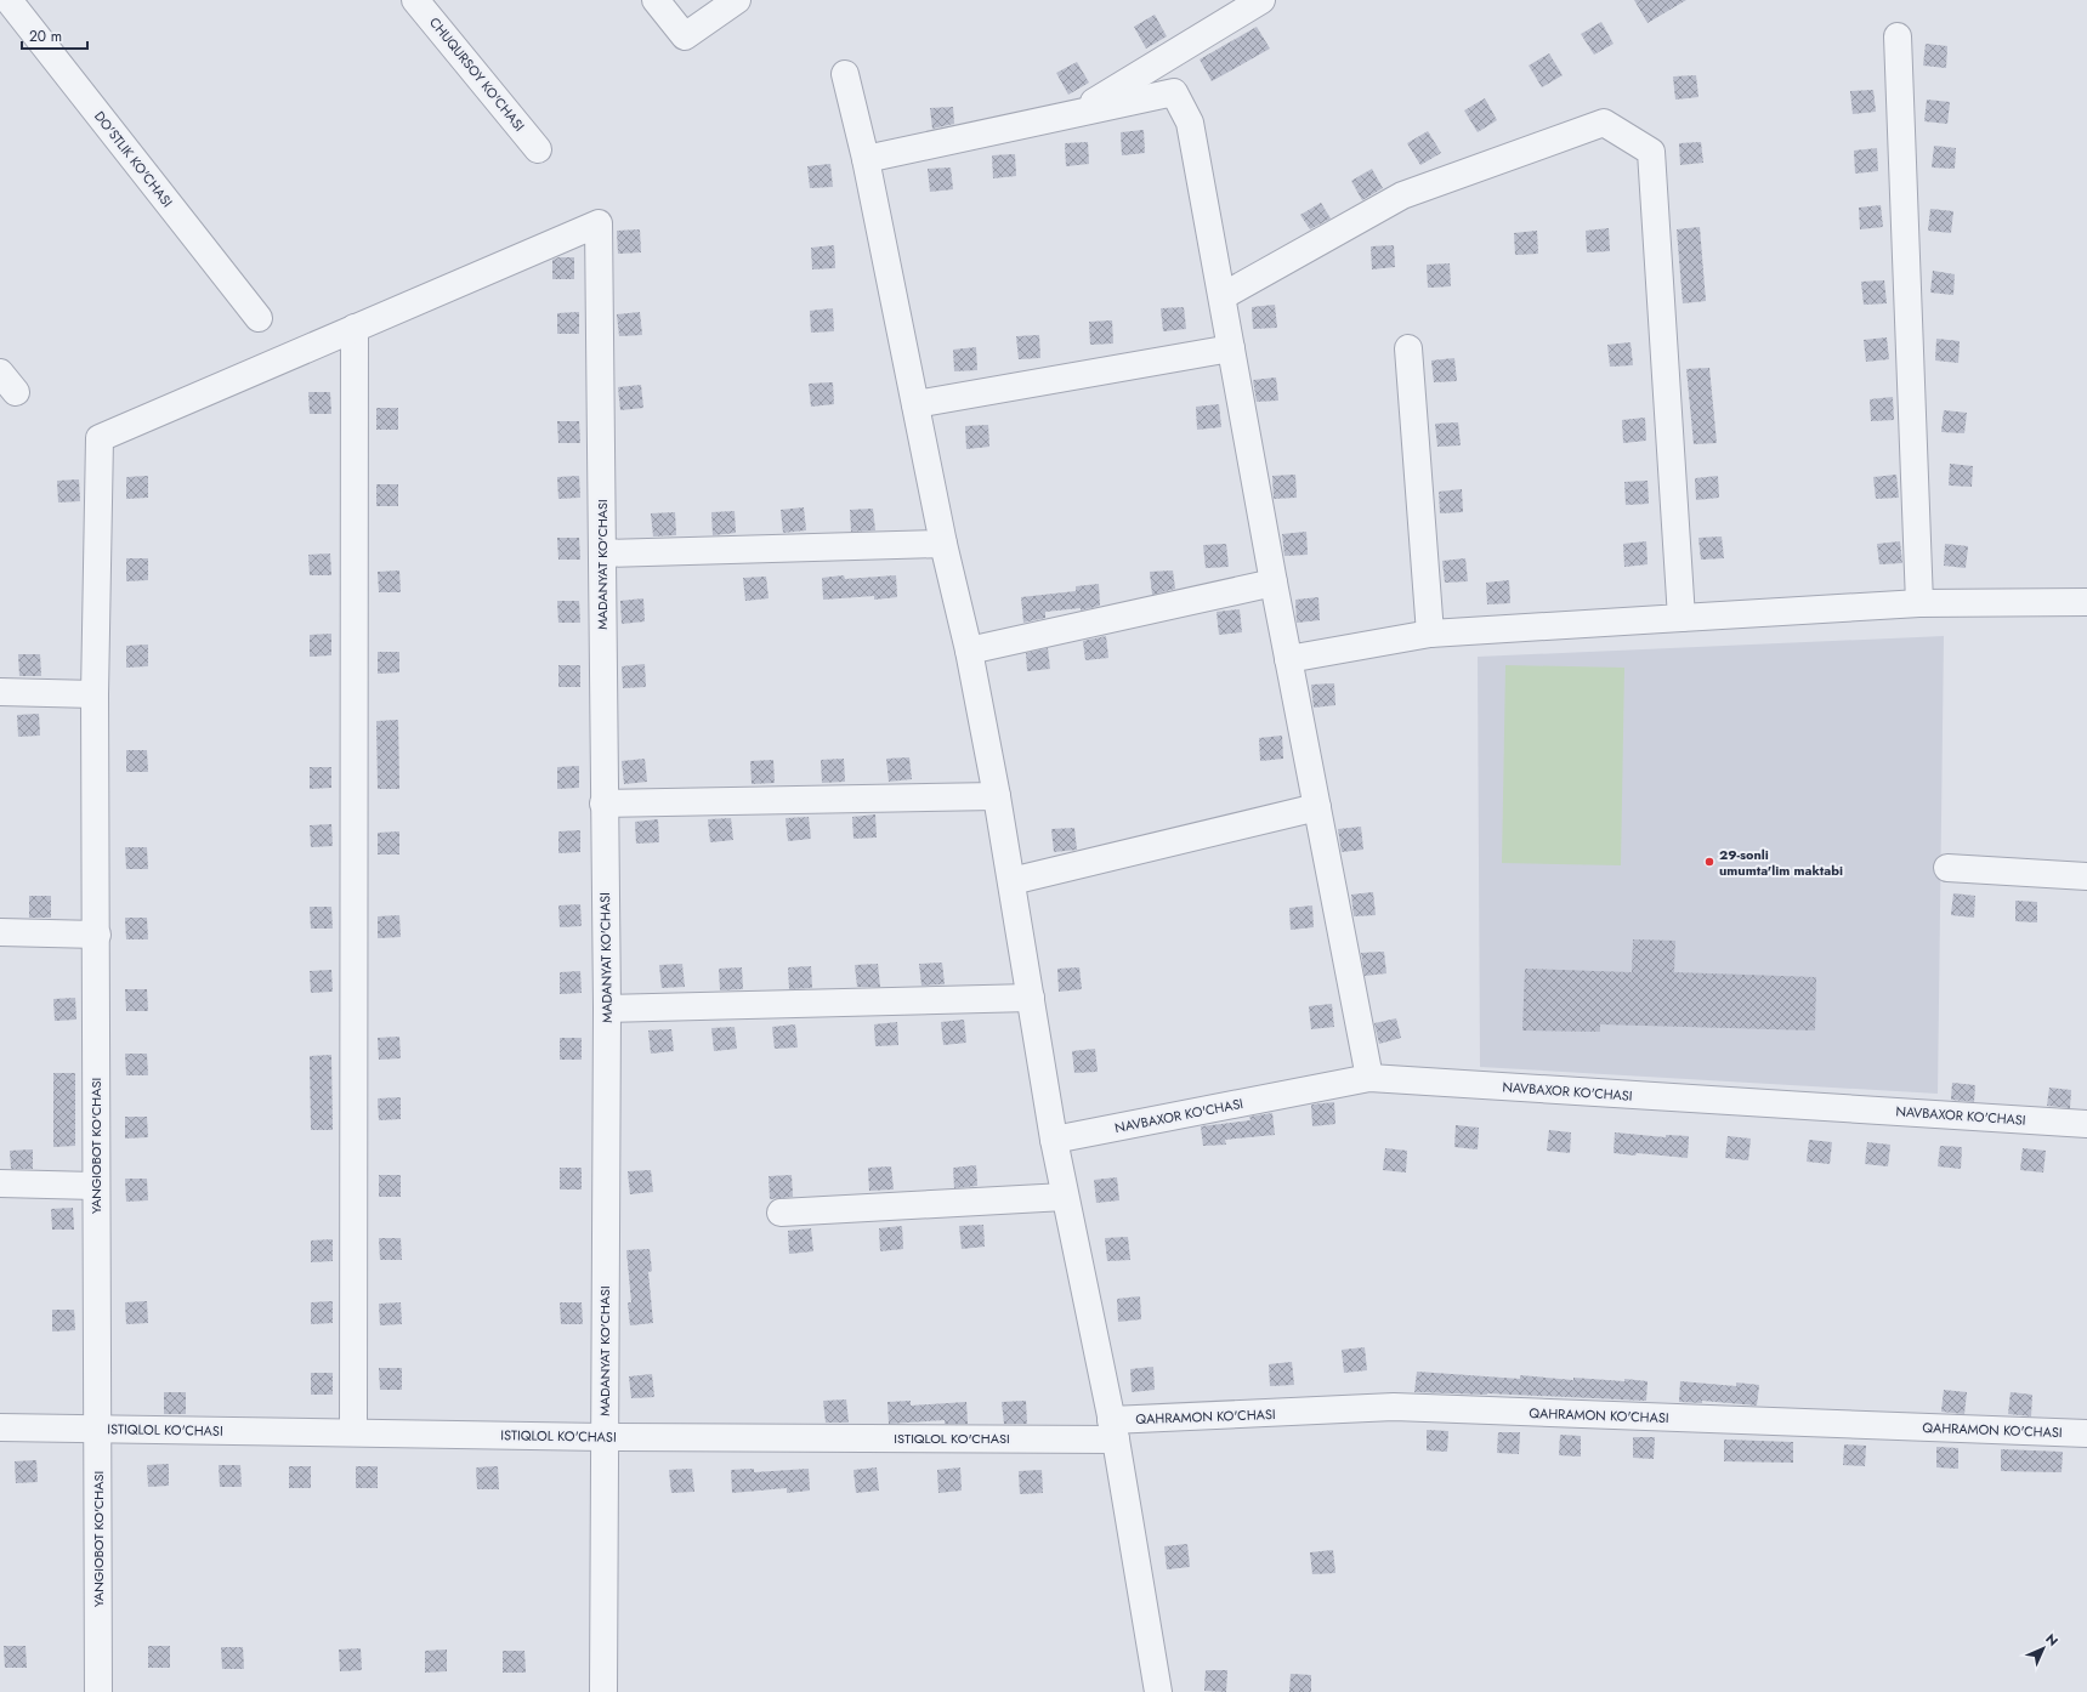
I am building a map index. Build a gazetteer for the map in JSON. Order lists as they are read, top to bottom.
{
  "streets": {
    "street": [
      "CHUQURSOY KO'CHASI",
      "DO'STLIK KO'CHASI",
      "MADANYAT KO'CHASI",
      "NAVBAXOR KO'CHASI",
      "YANGIOBOT KO'CHASI",
      "QAHRAMON KO'CHASI",
      "ISTIQLOL KO'CHASI"
    ]
  },
  "crossings": [
    ["MADANYAT KO'CHASI", "YANGIOBOT KO'CHASI"],
    ["MADANYAT KO'CHASI", "ISTIQLOL KO'CHASI"],
    ["YANGIOBOT KO'CHASI", "ISTIQLOL KO'CHASI"],
    ["QAHRAMON KO'CHASI", "ISTIQLOL KO'CHASI"]
  ],
  "places": ["29-sonli umumta'lim maktabi"],
  "scale_bar": "20 m",
  "north": "top right"
}
